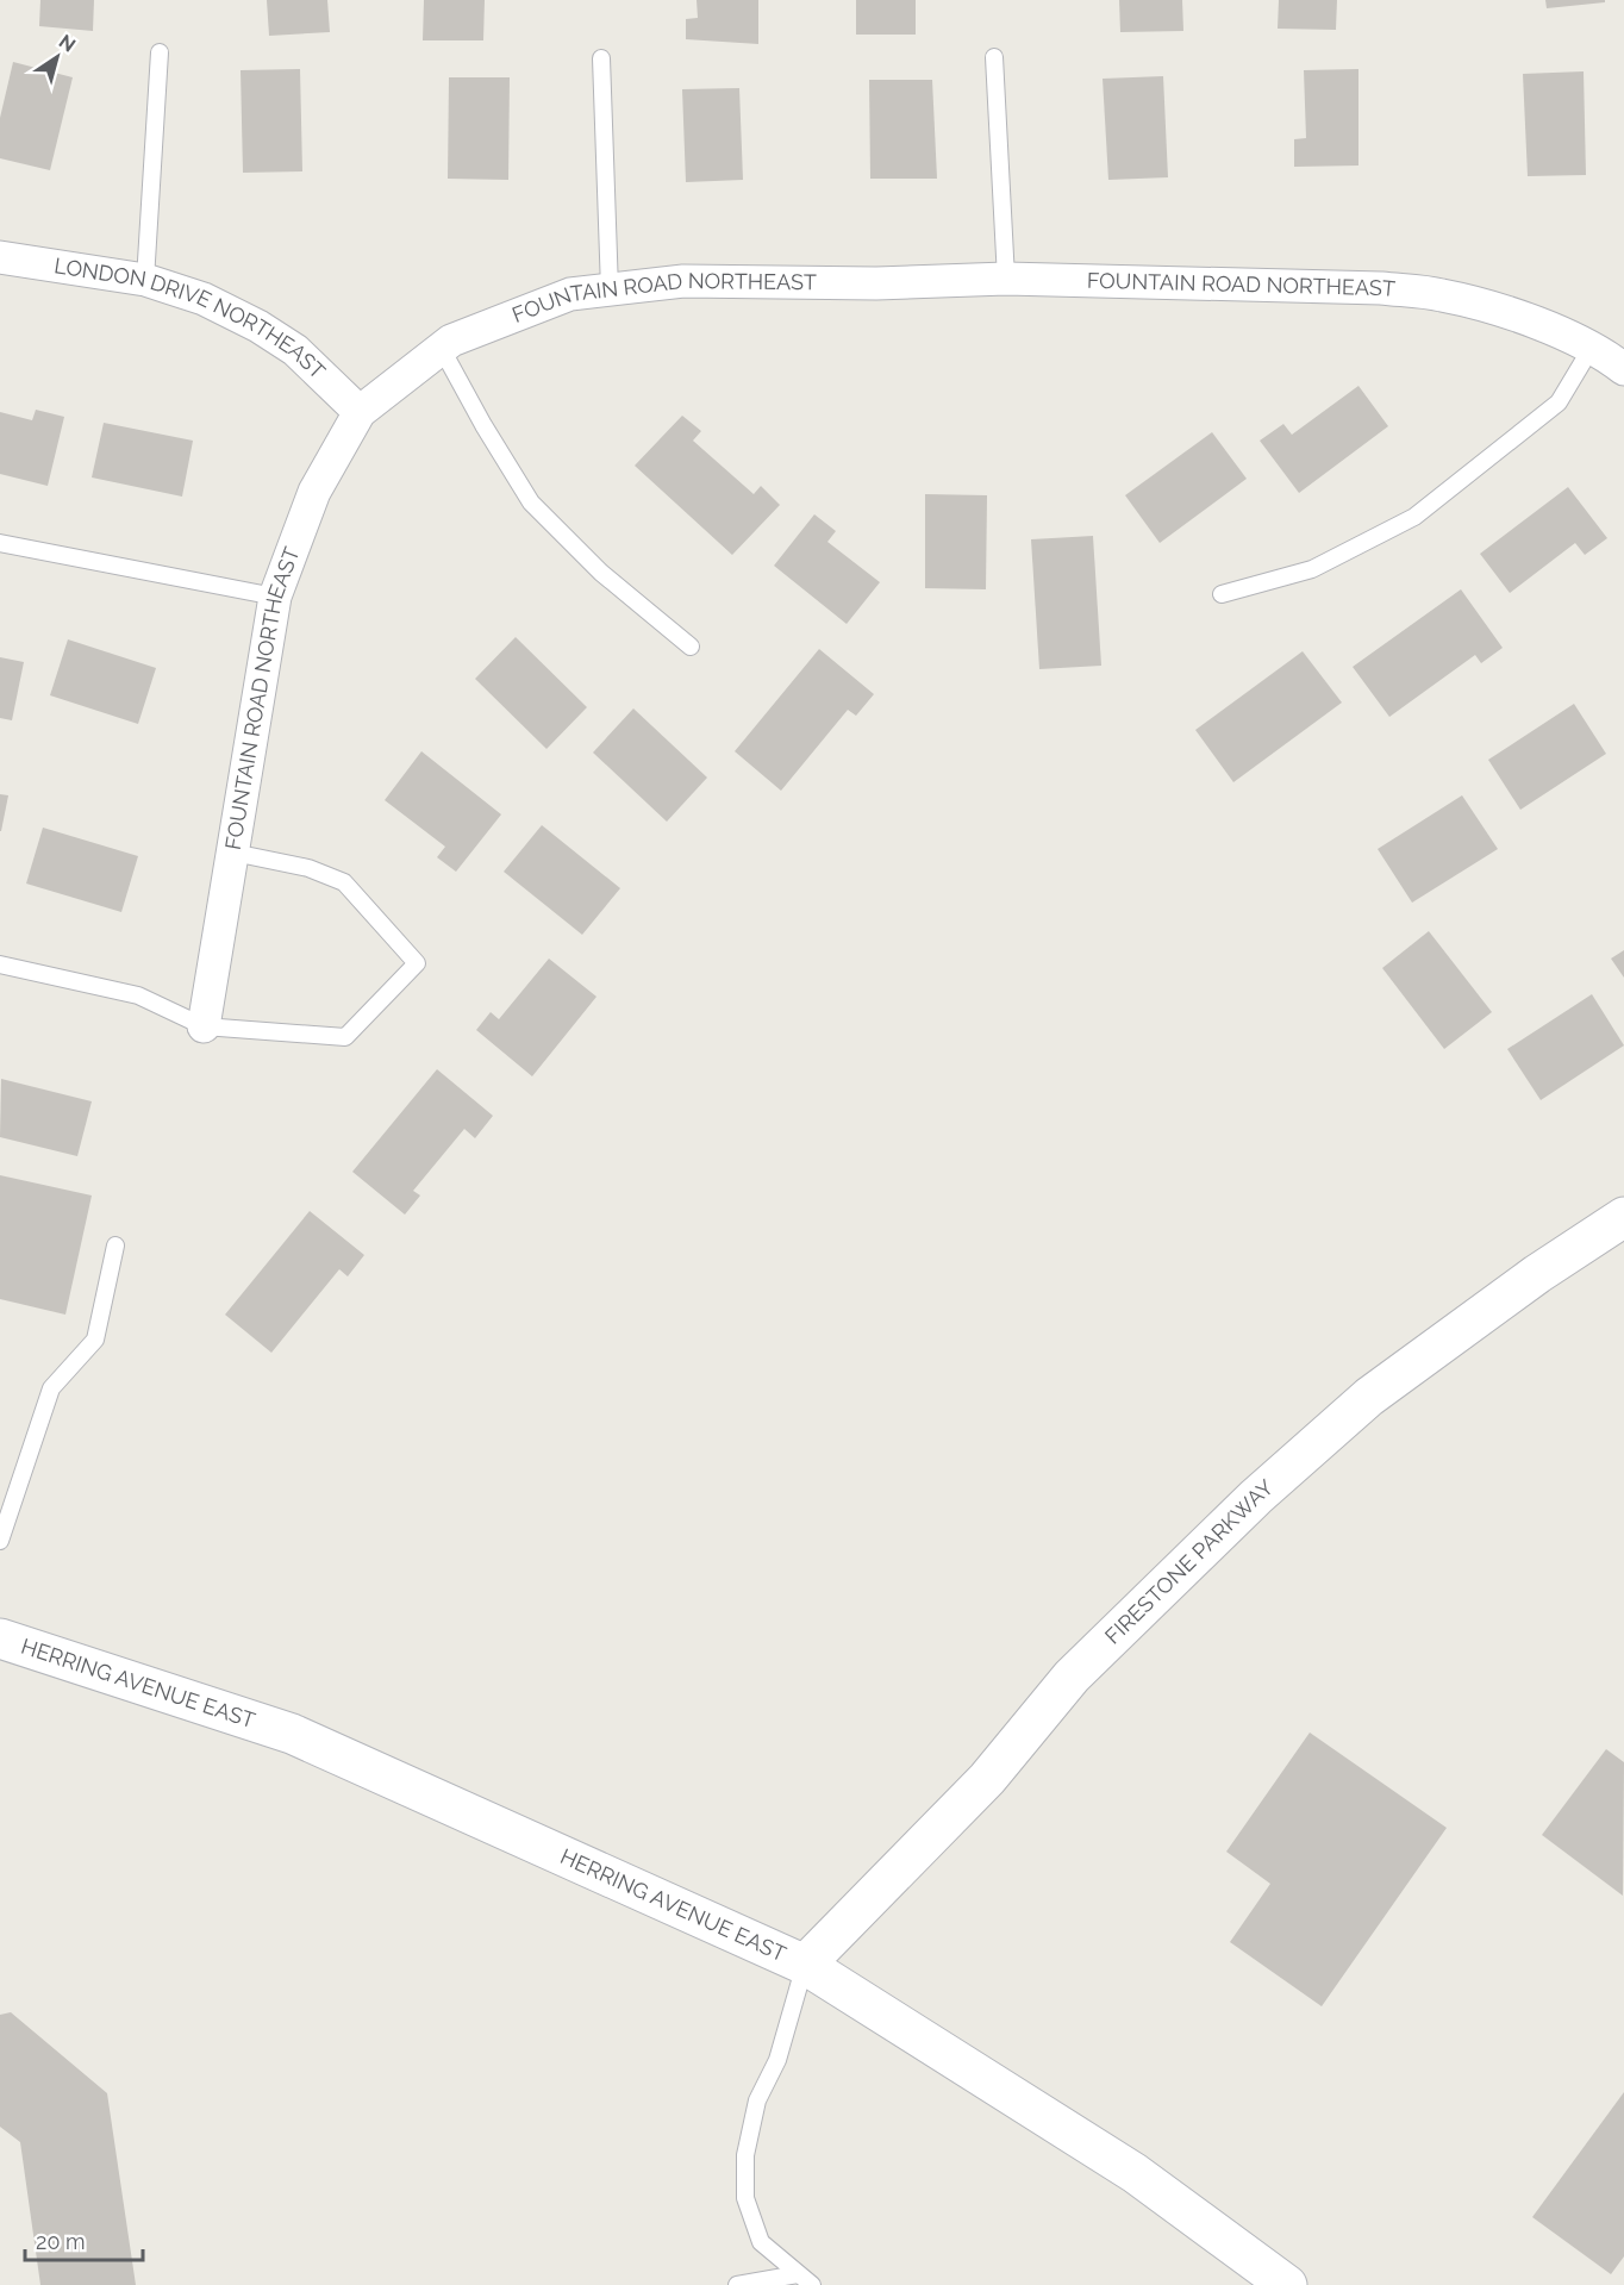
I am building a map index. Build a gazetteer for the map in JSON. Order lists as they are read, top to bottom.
{
  "streets": {
    "main road": ["FIRESTONE PARKWAY", "HERRING AVENUE EAST"],
    "street": ["FOUNTAIN ROAD NORTHEAST", "LONDON DRIVE NORTHEAST"]
  },
  "crossings": [
    ["FOUNTAIN ROAD NORTHEAST", "LONDON DRIVE NORTHEAST"],
    ["FIRESTONE PARKWAY", "HERRING AVENUE EAST"]
  ],
  "scale_bar": "20 m",
  "north": "top right"
}
